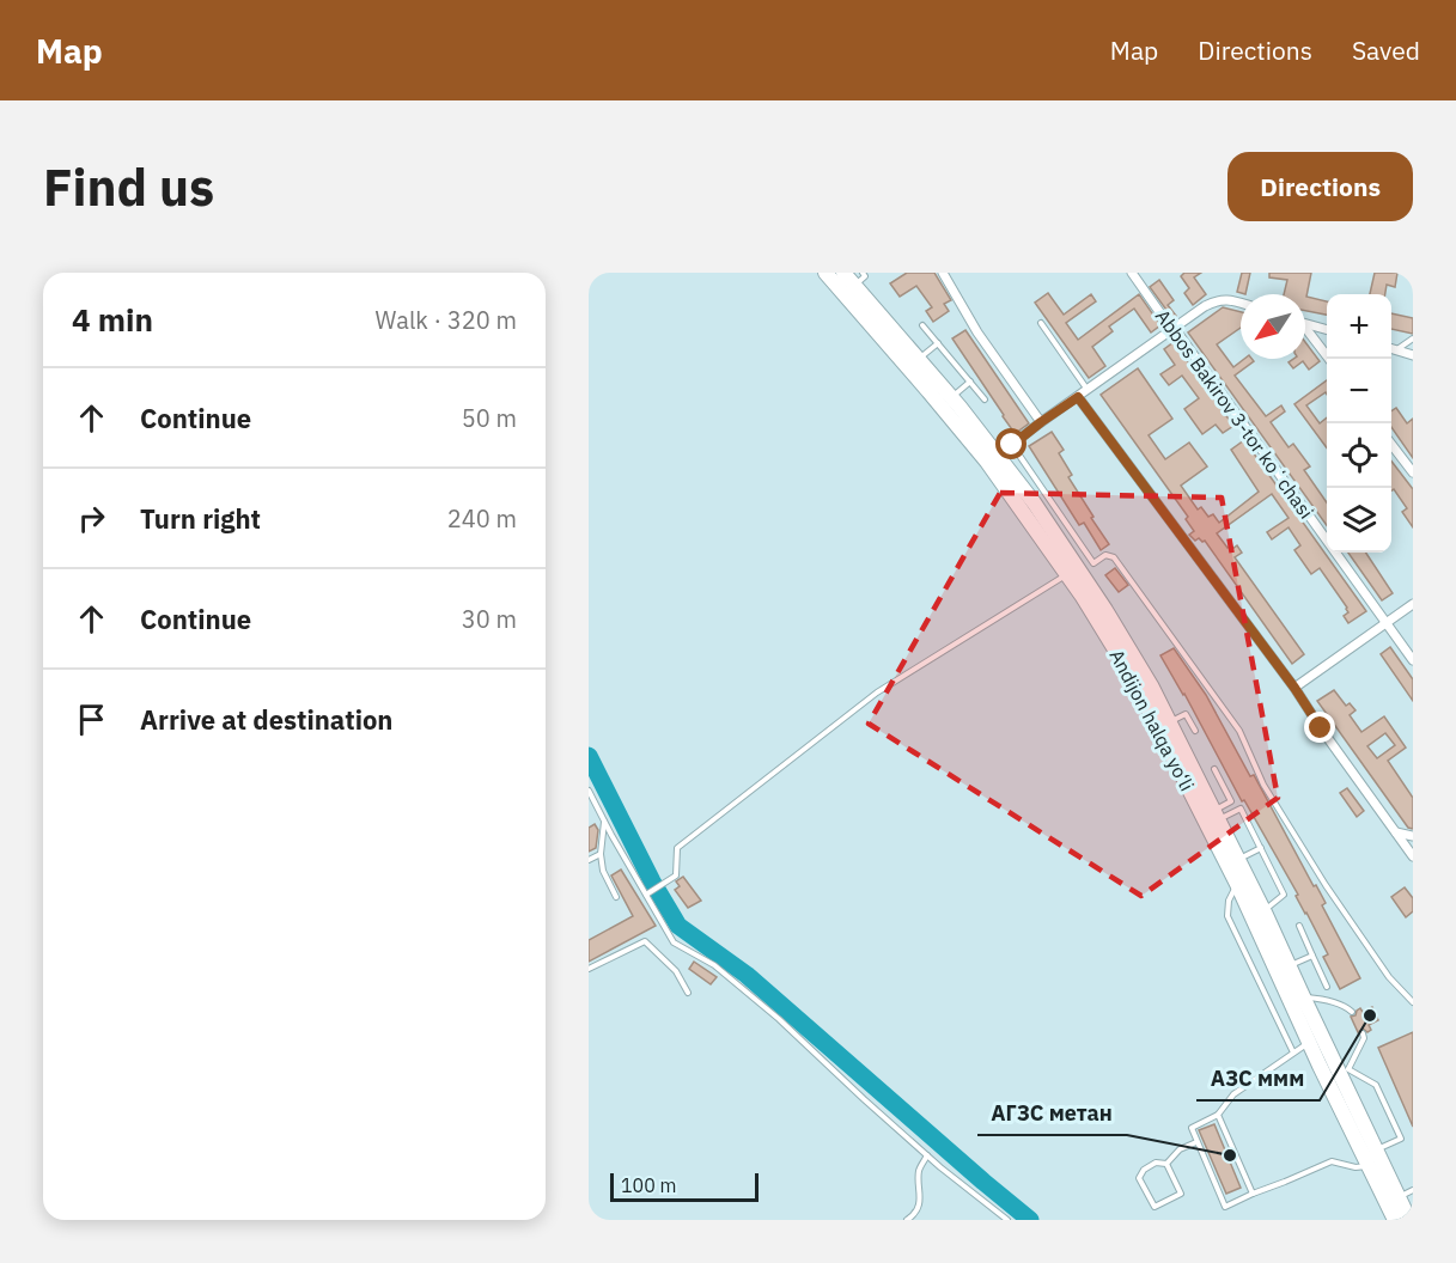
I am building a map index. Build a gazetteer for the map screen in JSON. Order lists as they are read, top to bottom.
{
  "streets": {
    "highway": ["Andijon halqa yo‘li"],
    "street": ["Abbos Bakirov 3-tor koʻchasi"]
  },
  "places": ["АЗС ммм", "АГЗС метан"],
  "scale_bar": "100 m",
  "north": "bottom left",
  "page": {
    "header": "Map",
    "nav": ["Map", "Directions", "Saved"],
    "buttons": "Directions",
    "title": "Find us",
    "heading": ["4 min", "Walk · 320 m"],
    "map_buttons": ["+", "−"],
    "list": [
      ["Continue", "50 m"],
      ["Turn right", "240 m"],
      ["Continue", "30 m"],
      "Arrive at destination"
    ],
    "scale": "100 m"
  }
}
